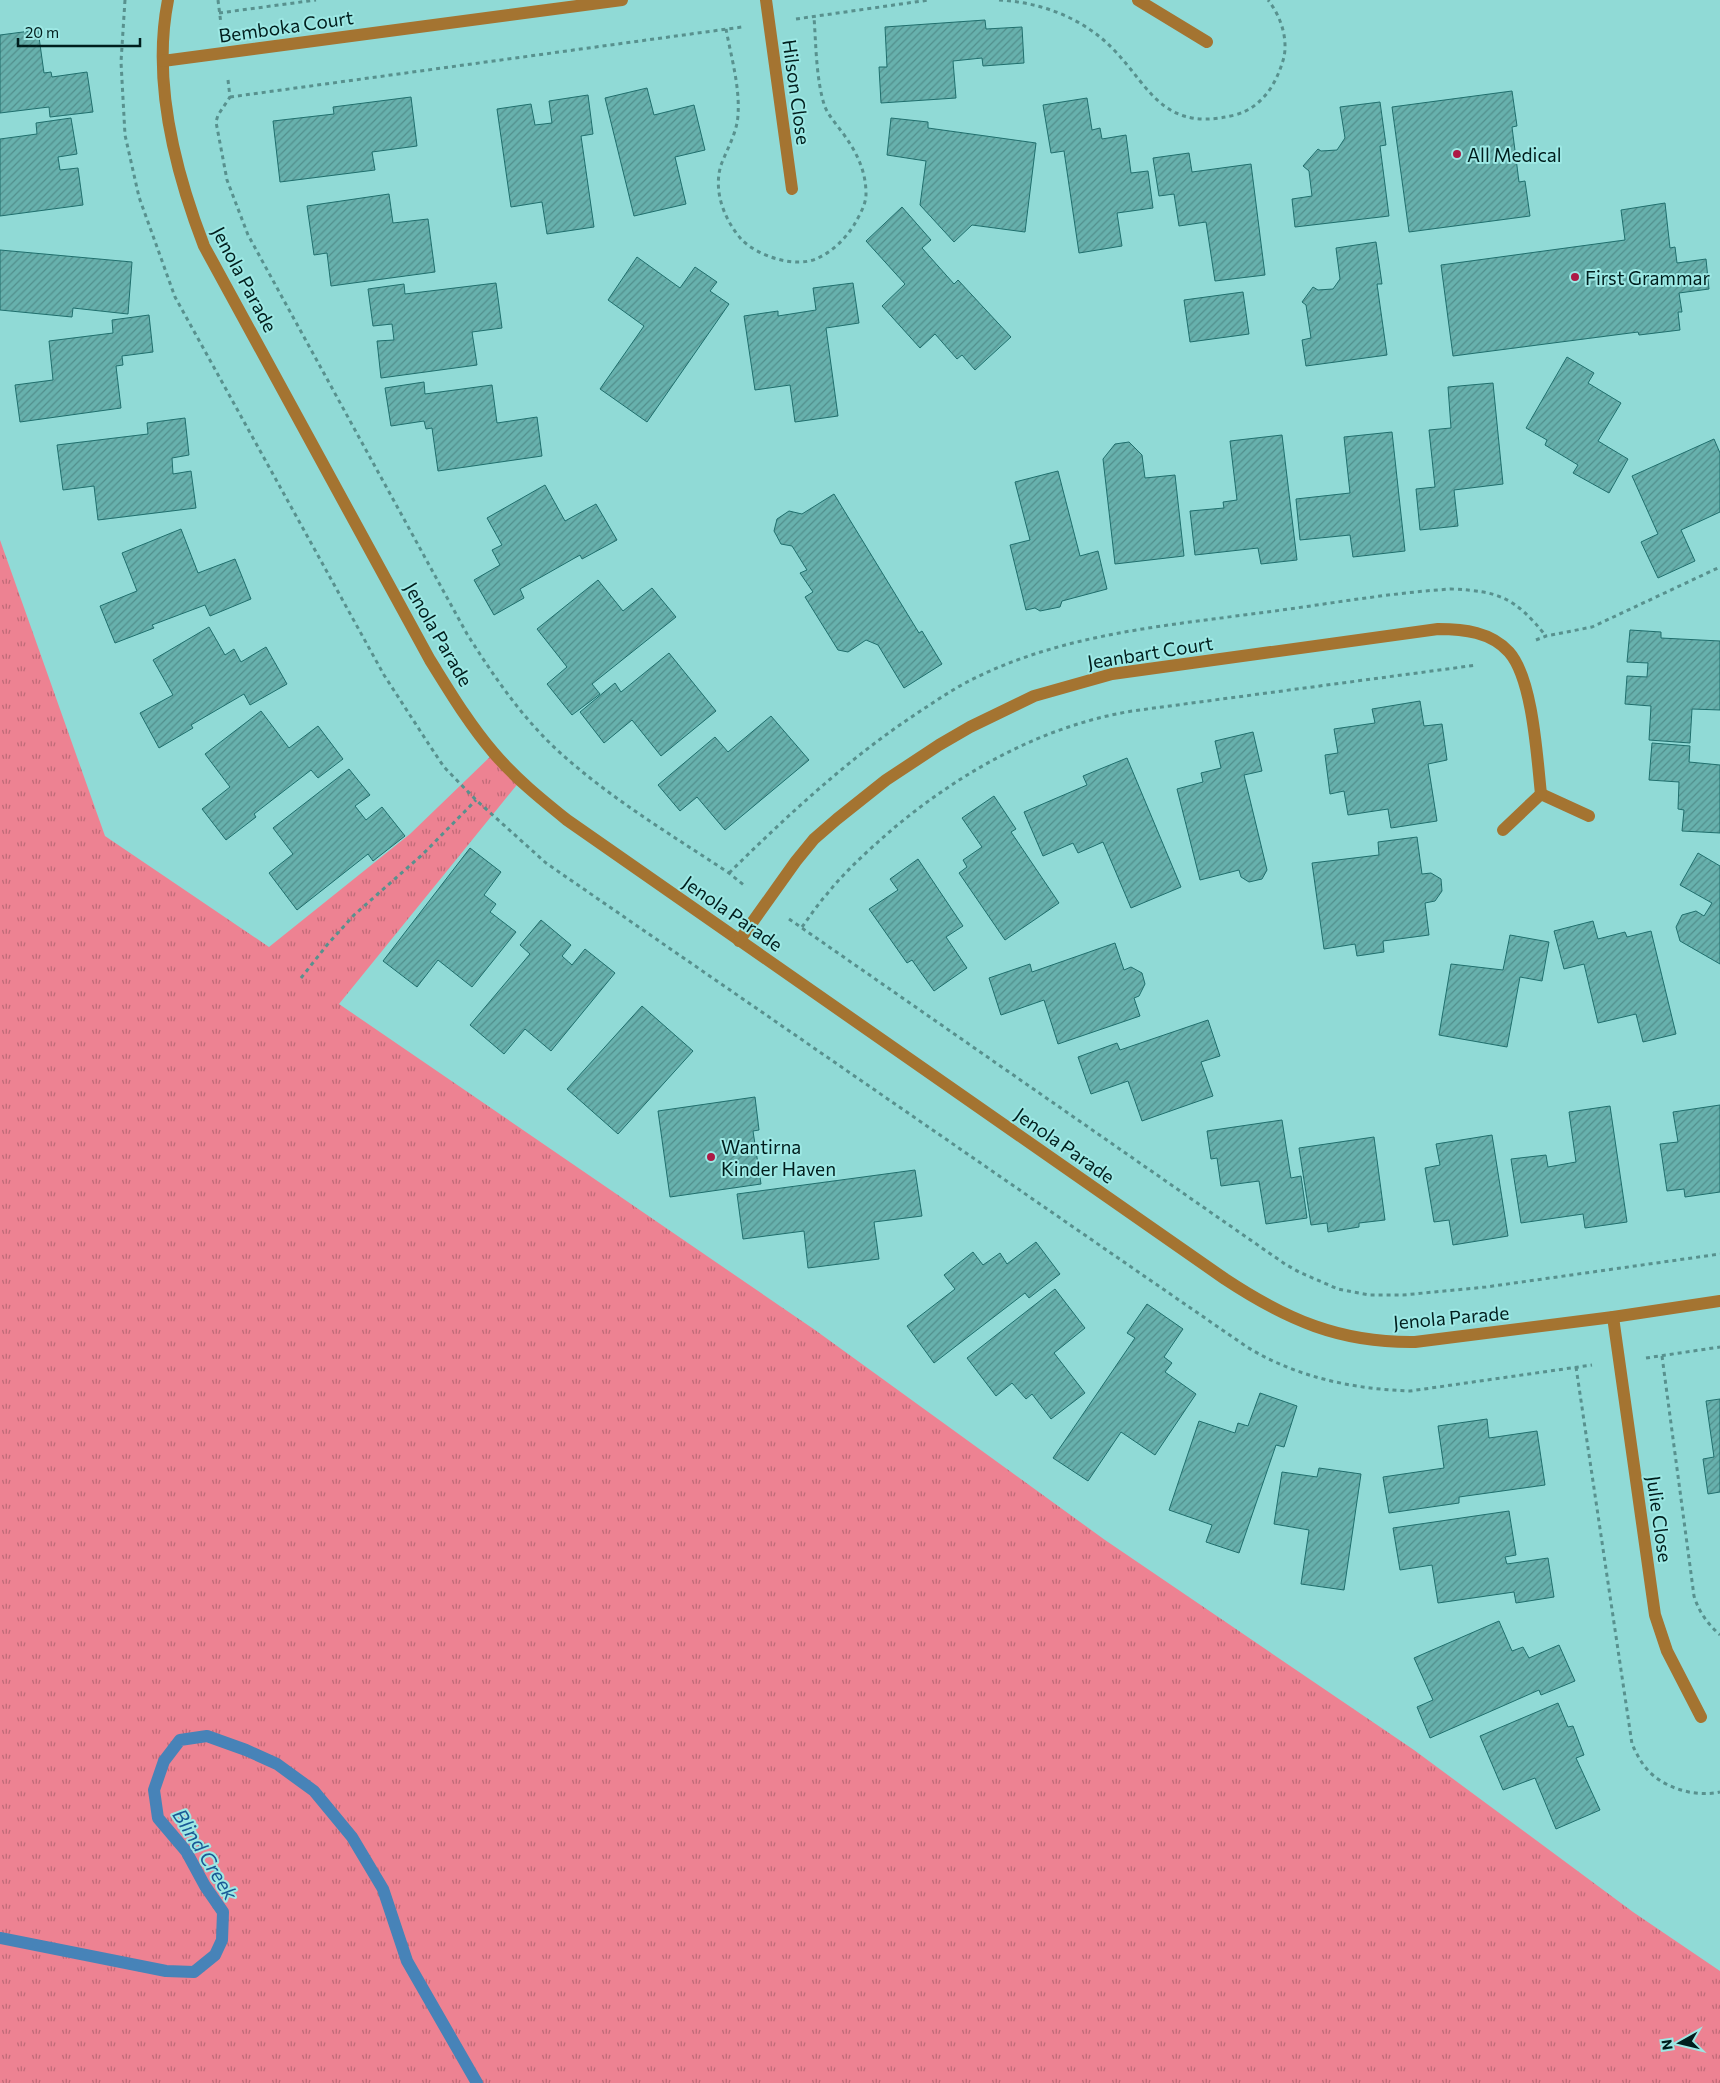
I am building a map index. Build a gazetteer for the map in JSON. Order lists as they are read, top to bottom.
{
  "streets": {
    "street": [
      "Bemboka Court",
      "Hilson Close",
      "Jenola Parade",
      "Jeanbart Court",
      "Julie Close"
    ]
  },
  "crossings": [
    ["Bemboka Court", "Jenola Parade"],
    ["Jenola Parade", "Jeanbart Court"],
    ["Jenola Parade", "Julie Close"]
  ],
  "water": ["Blind Creek"],
  "places": ["All Medical", "First Grammar", "Wantirna Kinder Haven"],
  "scale_bar": "20 m",
  "north": "left"
}
